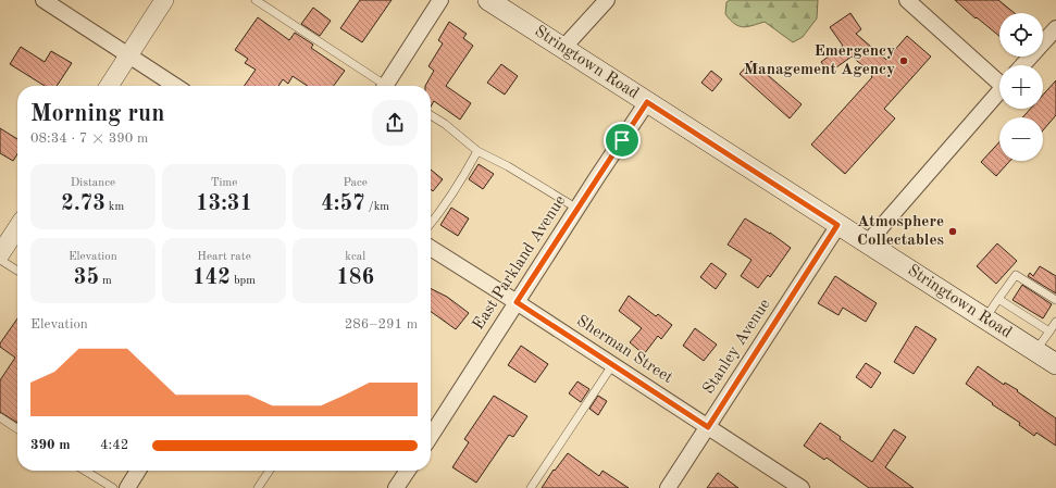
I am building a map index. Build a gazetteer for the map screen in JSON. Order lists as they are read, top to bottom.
{
  "streets": {
    "main road": ["Stringtown Road"],
    "street": ["East Parkland Avenue", "Stanley Avenue", "Sherman Street"]
  },
  "crossings": [
    ["Stringtown Road", "East Parkland Avenue"],
    ["Stringtown Road", "Stanley Avenue"],
    ["East Parkland Avenue", "Sherman Street"],
    ["Stanley Avenue", "Sherman Street"]
  ],
  "places": ["Emergency Management Agency", "Atmosphere Collectables"],
  "page": {
    "map_buttons": ["+", "−"],
    "heading": ["Morning run", "08:34 · 7 × 390 m"],
    "stats": [
      ["Distance", "2.73 km"],
      ["Time", "13:31"],
      ["Pace", "4:57 /km"],
      ["Elevation", "35 m"],
      ["Heart rate", "142 bpm"],
      ["kcal", "186"]
    ],
    "chart": ["Elevation", "286–291 m"],
    "list": [
      {
        "name": "390 m",
        "note": "4:42"
      }
    ]
  }
}
